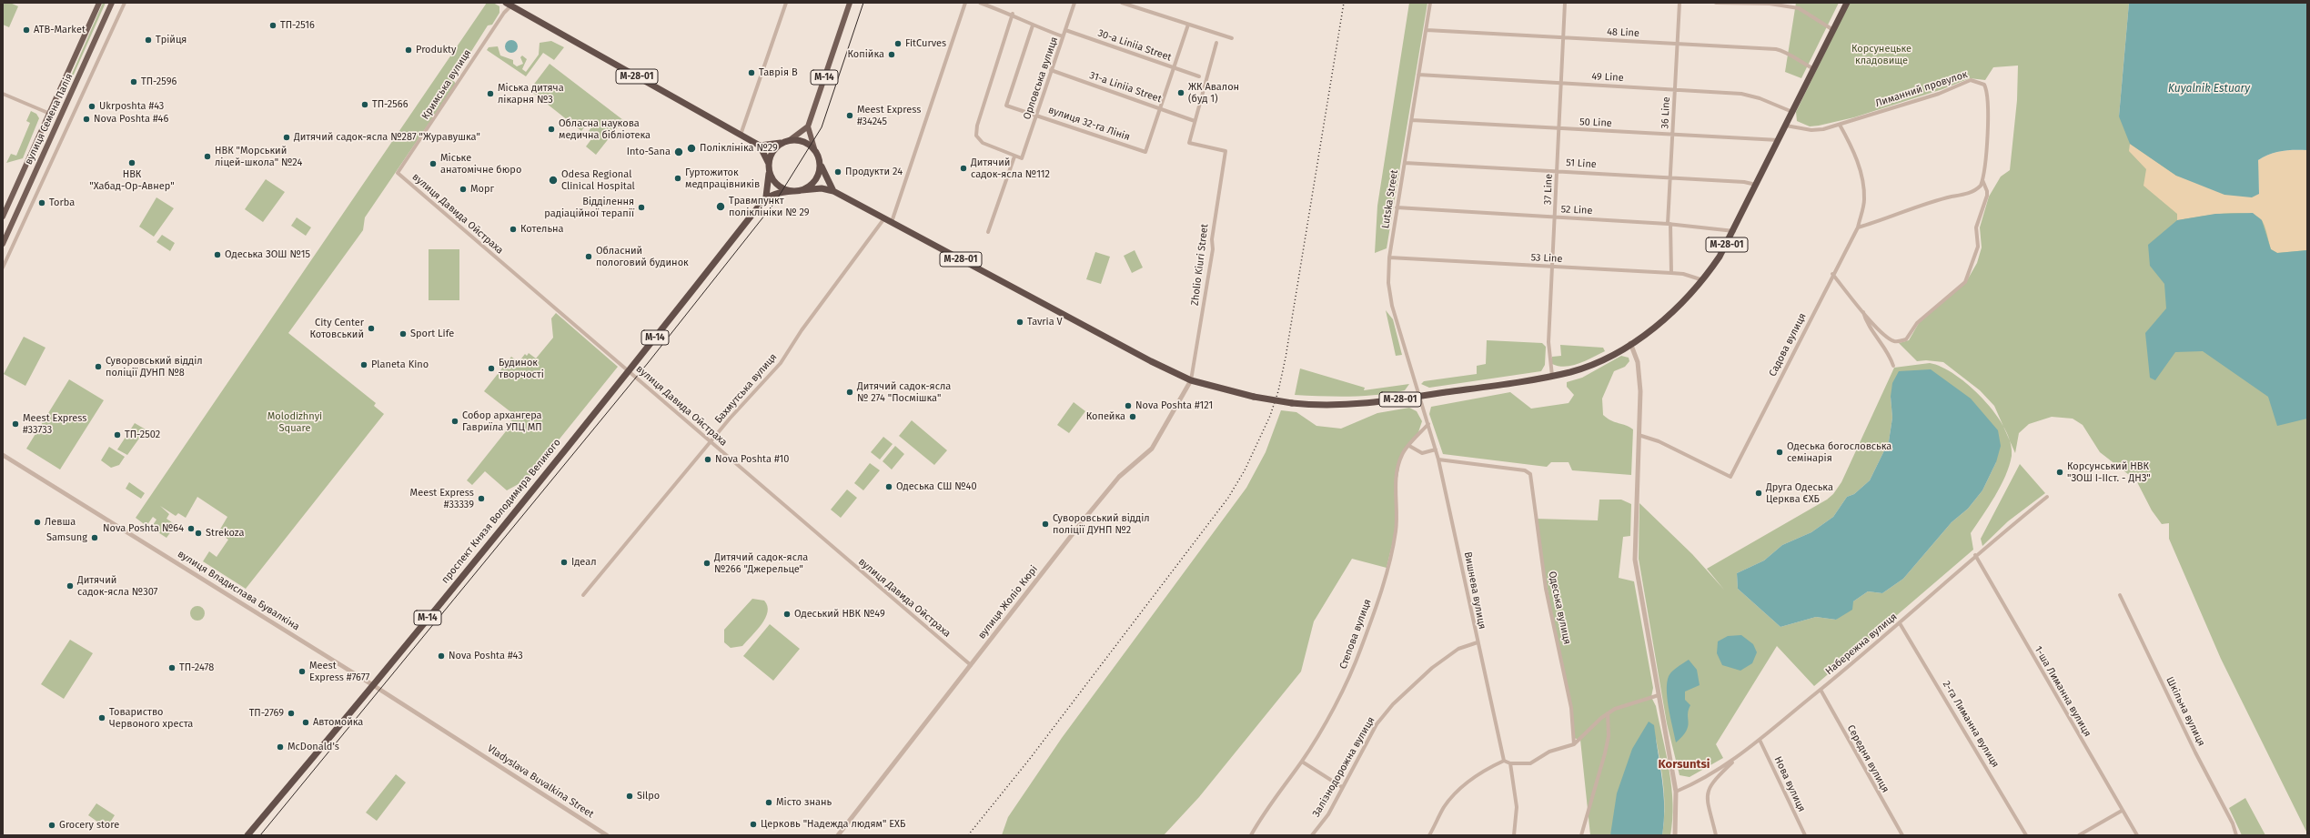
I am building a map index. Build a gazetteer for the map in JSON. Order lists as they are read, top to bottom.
{
  "streets": {
    "highway": ["М-28-01", "М-14", "проспект Князя Володимира Великого"],
    "main road": ["вулиця Семена Палія"],
    "street": [
      "48 Line",
      "30-a Liniia Street",
      "49 Line",
      "Орловська вулиця",
      "Кримська вулиця",
      "31-a Liniia Street",
      "Лиманний провулок",
      "36 Line",
      "50 Line",
      "вулиця 32-га Лінія",
      "51 Line",
      "37 Line",
      "Lutska Street",
      "52 Line",
      "вулиця Давида Ойстраха",
      "53 Line",
      "Zholio Kiuri Street",
      "Садова вулиця",
      "Бахмутська вулиця",
      "вулиця Владислава Бувалкіна",
      "Вишнева вулиця",
      "вулиця Жоліо Кюрі",
      "Одеська вулиця",
      "Степова вулиця",
      "Набережна вулиця",
      "1-ша Лиманна вулиця",
      "Шкільна вулиця",
      "2-га Лиманна вулиця",
      "Середня вулиця",
      "Залізнодорожна вулиця",
      "Нова вулиця"
    ]
  },
  "crossings": [
    ["48 Line", "М-28-01"],
    ["48 Line", "36 Line"],
    ["48 Line", "37 Line"],
    ["48 Line", "Lutska Street"],
    ["30-a Liniia Street", "Орловська вулиця"],
    ["М-28-01", "М-14"],
    ["М-28-01", "49 Line"],
    ["М-28-01", "Кримська вулиця"],
    ["М-28-01", "Лиманний провулок"],
    ["М-28-01", "50 Line"],
    ["М-28-01", "51 Line"],
    ["М-28-01", "37 Line"],
    ["М-28-01", "Lutska Street"],
    ["М-28-01", "52 Line"],
    ["М-28-01", "53 Line"],
    ["М-28-01", "Zholio Kiuri Street"],
    ["М-28-01", "Бахмутська вулиця"],
    ["М-28-01", "проспект Князя Володимира Великого"],
    ["М-28-01", "вулиця Жоліо Кюрі"],
    ["М-14", "проспект Князя Володимира Великого"],
    ["49 Line", "36 Line"],
    ["49 Line", "37 Line"],
    ["49 Line", "Lutska Street"],
    ["Орловська вулиця", "31-a Liniia Street"],
    ["Орловська вулиця", "вулиця 32-га Лінія"],
    ["Кримська вулиця", "вулиця Давида Ойстраха"],
    ["31-a Liniia Street", "вулиця 32-га Лінія"],
    ["31-a Liniia Street", "Zholio Kiuri Street"],
    ["Лиманний провулок", "Садова вулиця"],
    ["36 Line", "50 Line"],
    ["36 Line", "51 Line"],
    ["36 Line", "52 Line"],
    ["36 Line", "53 Line"],
    ["50 Line", "37 Line"],
    ["50 Line", "Lutska Street"],
    ["51 Line", "37 Line"],
    ["51 Line", "Lutska Street"],
    ["37 Line", "52 Line"],
    ["37 Line", "53 Line"],
    ["Lutska Street", "52 Line"],
    ["Lutska Street", "53 Line"],
    ["Lutska Street", "Вишнева вулиця"],
    ["Lutska Street", "Степова вулиця"],
    ["вулиця Давида Ойстраха", "Бахмутська вулиця"],
    ["вулиця Давида Ойстраха", "проспект Князя Володимира Великого"],
    ["вулиця Давида Ойстраха", "вулиця Жоліо Кюрі"],
    ["Zholio Kiuri Street", "вулиця Жоліо Кюрі"],
    ["проспект Князя Володимира Великого", "вулиця Владислава Бувалкіна"],
    ["Вишнева вулиця", "Одеська вулиця"],
    ["Вишнева вулиця", "Степова вулиця"],
    ["Вишнева вулиця", "Залізнодорожна вулиця"],
    ["Набережна вулиця", "1-ша Лиманна вулиця"],
    ["Набережна вулиця", "2-га Лиманна вулиця"],
    ["Набережна вулиця", "Середня вулиця"],
    ["Набережна вулиця", "Нова вулиця"]
  ],
  "districts": ["Korsuntsi"],
  "water": ["Kuyalnik Estuary"],
  "parks": ["Корсунецьке кладовище", "Molodizhnyi Square"],
  "places": [
    "ТП-2516",
    "ATB-Market",
    "Трійця",
    "FitCurves",
    "Produkty",
    "Копійка",
    "Таврія В",
    "ТП-2596",
    "ЖК Авалон (буд 1)",
    "Міська дитяча лікарня №3",
    "ТП-2566",
    "Ukrposhta #43",
    "Meest Express #34245",
    "Nova Poshta #46",
    "Обласна наукова медична бібліотека",
    "Дитячий садок-ясла №287 \"Журавушка\"",
    "Поліклініка №29",
    "Into-Sana",
    "НВК \"Морський ліцей-школа\" №24",
    "НВК \"Хабад-Ор-Авнер\"",
    "Міське анатомічне бюро",
    "Дитячий садок-ясла №112",
    "Продукти 24",
    "Гуртожиток медпрацівників",
    "Odesa Regional Clinical Hospital",
    "Морг",
    "Torba",
    "Травмпункт поліклініки № 29",
    "Відділення радіаційної терапії",
    "Котельна",
    "Одеська ЗОШ №15",
    "Обласний пологовий будинок",
    "Tavria V",
    "City Center Котовський",
    "Sport Life",
    "Planeta Kino",
    "Суворовський відділ поліції ДУНП №8",
    "Будинок творчості",
    "Дитячий садок-ясла № 274 \"Посмішка\"",
    "Nova Poshta #121",
    "Копейка",
    "Собор архангера Гавриїла УПЦ МП",
    "Meest Express #33733",
    "ТП-2502",
    "Одеська богословська семінарія",
    "Nova Poshta #10",
    "Корсунський НВК \"ЗОШ І-ІІст. - ДНЗ\"",
    "Одеська СШ №40",
    "Друга Одеська Церква ЄХБ",
    "Meest Express #33339",
    "Левша",
    "Суворовський відділ поліції ДУНП №2",
    "Nova Poshta №64",
    "Strekoza",
    "Samsung",
    "Ідеал",
    "Дитячий садок-ясла №266 \"Джерельце\"",
    "Дитячий садок-ясла №307",
    "Одеський НВК №49",
    "Nova Poshta #43",
    "ТП-2478",
    "Meest Express #7677",
    "ТП-2769",
    "Товариство Червоного хреста",
    "Автомойка",
    "McDonald's",
    "Silpo",
    "Місто знань",
    "Церковь \"Надежда людям\" ЕХБ",
    "Grocery store"
  ]
}
